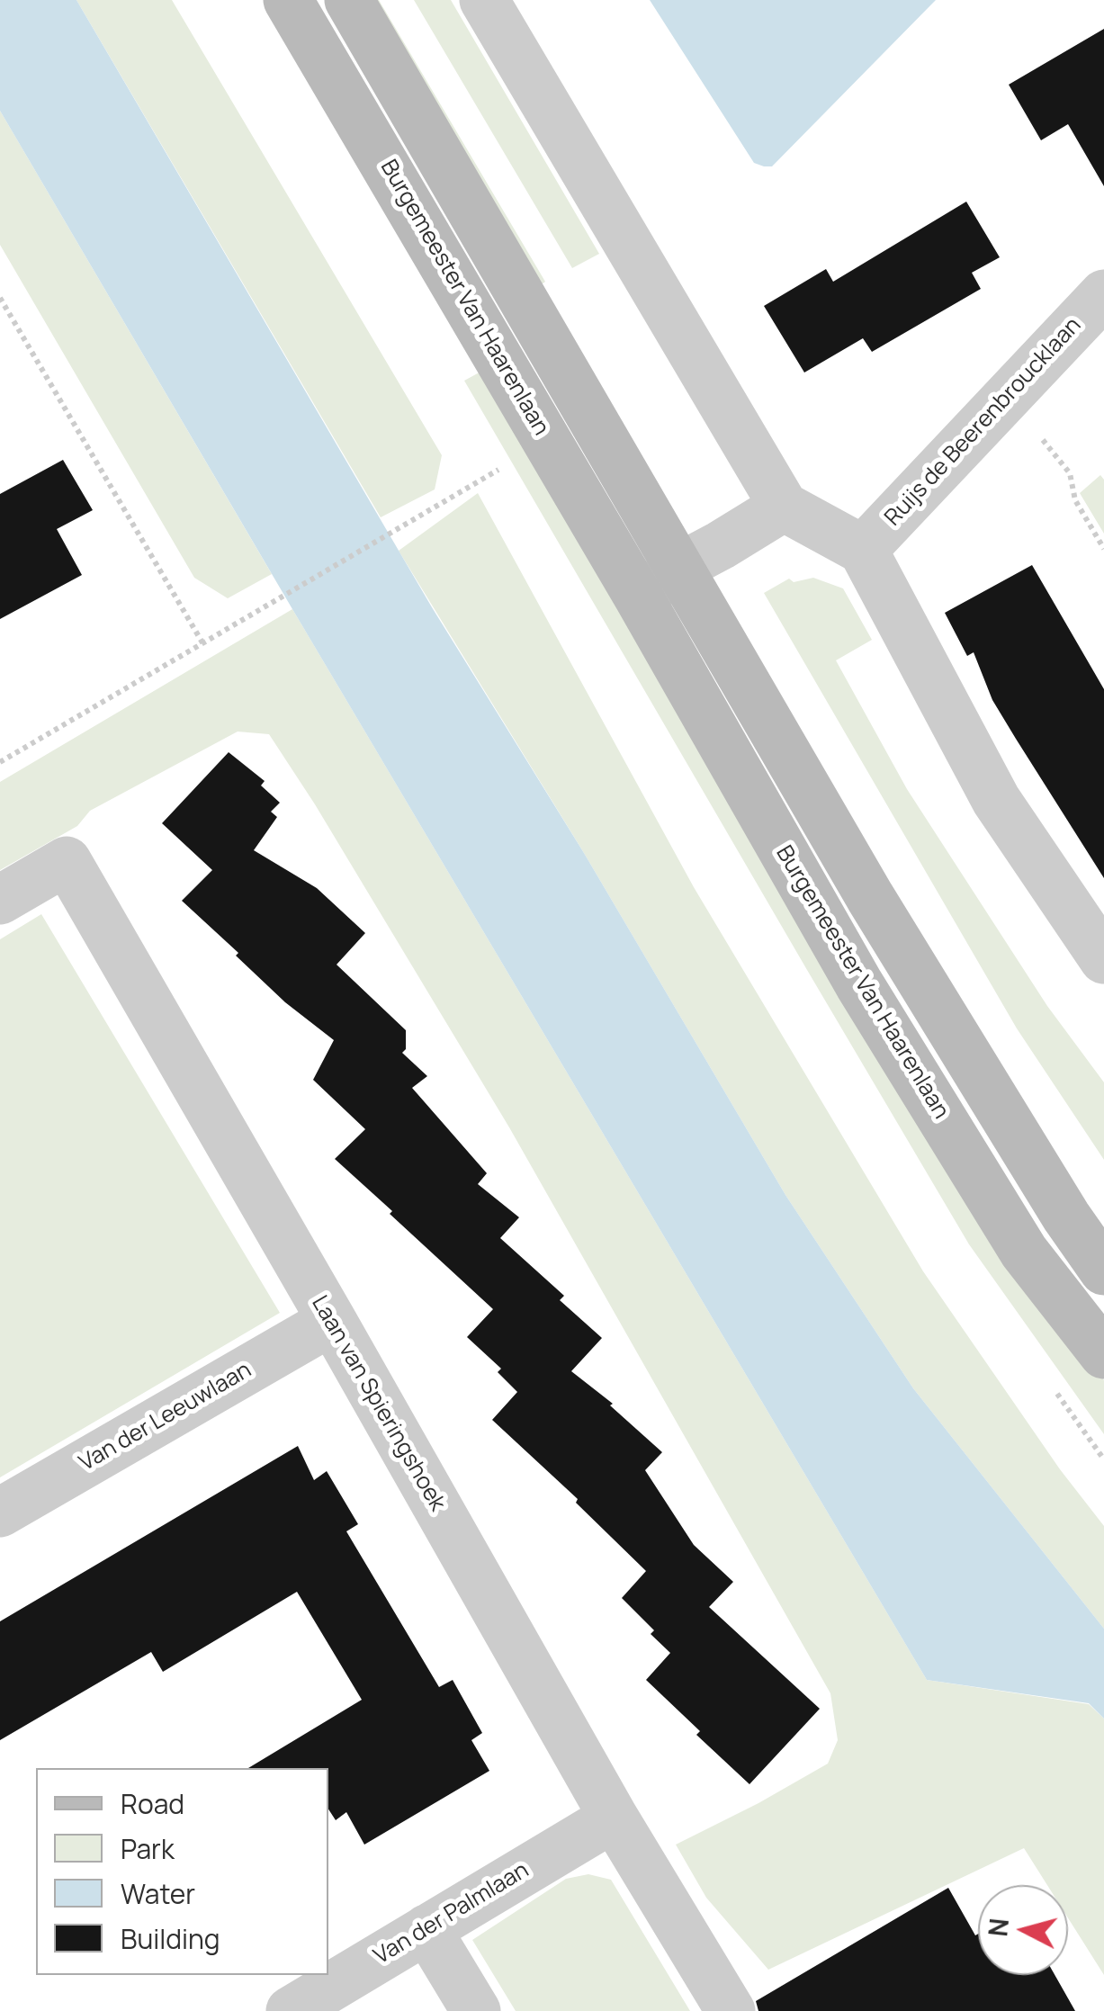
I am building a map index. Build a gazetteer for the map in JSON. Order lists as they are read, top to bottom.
{
  "streets": {
    "main road": ["Burgemeester Van Haarenlaan"],
    "street": [
      "Ruijs de Beerenbroucklaan",
      "Laan van Spieringshoek",
      "Van der Leeuwlaan",
      "Van der Palmlaan"
    ]
  },
  "crossings": [
    ["Laan van Spieringshoek", "Van der Leeuwlaan"],
    ["Laan van Spieringshoek", "Van der Palmlaan"]
  ],
  "legend": [
    "Road",
    "Park",
    "Water",
    "Building"
  ],
  "north": "left"
}
